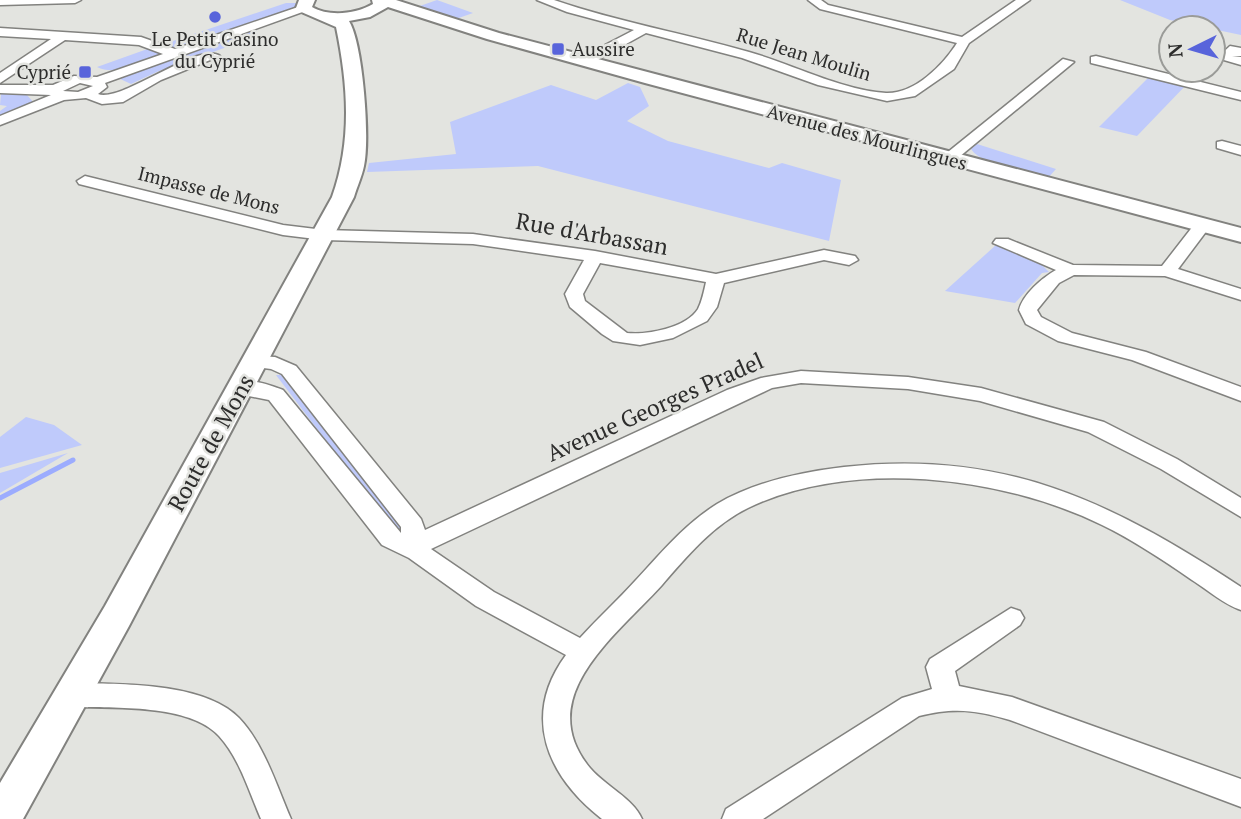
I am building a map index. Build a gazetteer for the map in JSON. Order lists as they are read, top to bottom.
{
  "streets": {
    "main road": ["Avenue des Mourlingues", "Route de Mons"],
    "street": [
      "Rue Jean Moulin",
      "Impasse de Mons",
      "Rue d'Arbassan",
      "Avenue Georges Pradel"
    ]
  },
  "crossings": [
    ["Avenue des Mourlingues", "Route de Mons"],
    ["Impasse de Mons", "Rue d'Arbassan"],
    ["Impasse de Mons", "Route de Mons"],
    ["Rue d'Arbassan", "Route de Mons"]
  ],
  "places": {
    "other": ["Le Petit Casino du Cyprié"],
    "transit": ["Aussire", "Cyprié"]
  },
  "north": "left"
}
